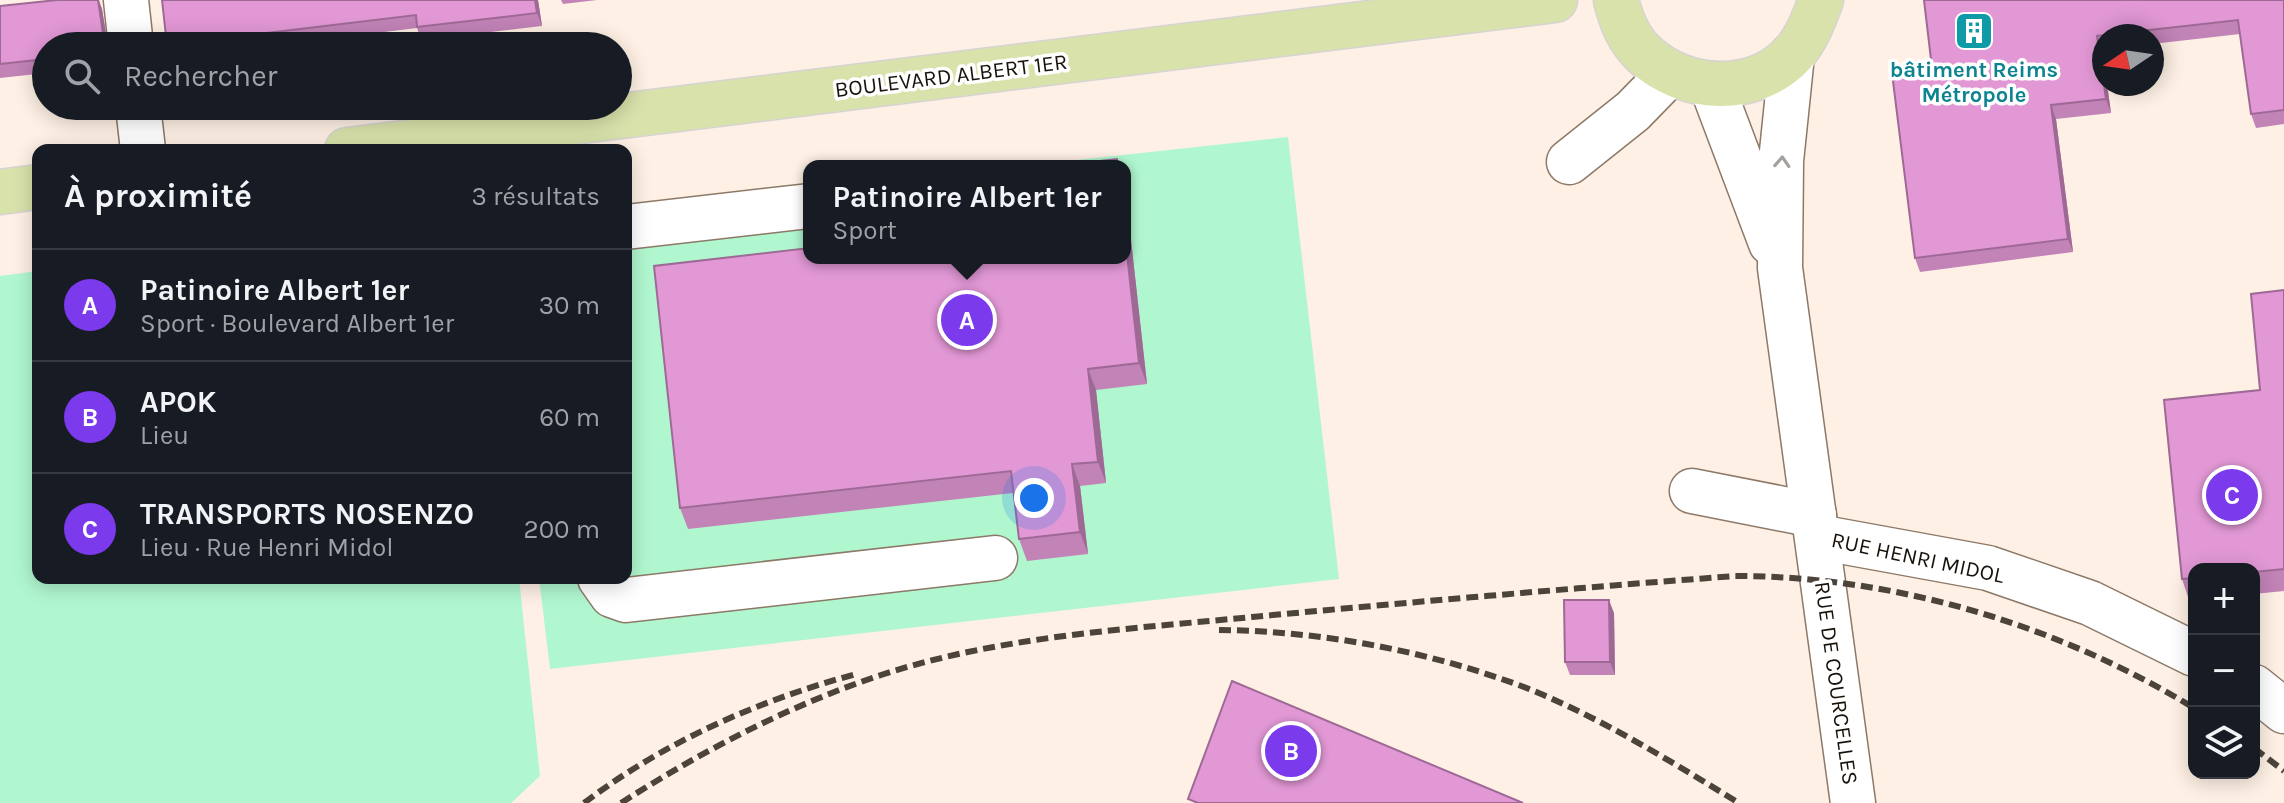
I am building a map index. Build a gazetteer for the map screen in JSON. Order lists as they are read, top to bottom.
{
  "streets": {
    "main road": ["BOULEVARD ALBERT 1ER"],
    "street": ["RUE HENRI MIDOL", "RUE DE COURCELLES"]
  },
  "crossings": [
    ["RUE HENRI MIDOL", "RUE DE COURCELLES"]
  ],
  "places": {
    "building": ["bâtiment Reims Métropole"]
  },
  "north": "left",
  "page": {
    "search": "Rechercher",
    "heading": ["À proximité", "3 résultats"],
    "popup": ["Patinoire Albert 1er", "Sport"],
    "list": [
      {
        "mark": "A",
        "name": "Patinoire Albert 1er",
        "note": "Sport · Boulevard Albert 1er",
        "value": "30 m"
      },
      {
        "mark": "B",
        "name": "APOK",
        "note": "Lieu",
        "value": "60 m"
      },
      {
        "mark": "C",
        "name": "TRANSPORTS NOSENZO",
        "note": "Lieu · Rue Henri Midol",
        "value": "200 m"
      }
    ],
    "pins": ["A", "C", "B"],
    "map_buttons": ["+", "−"]
  }
}
